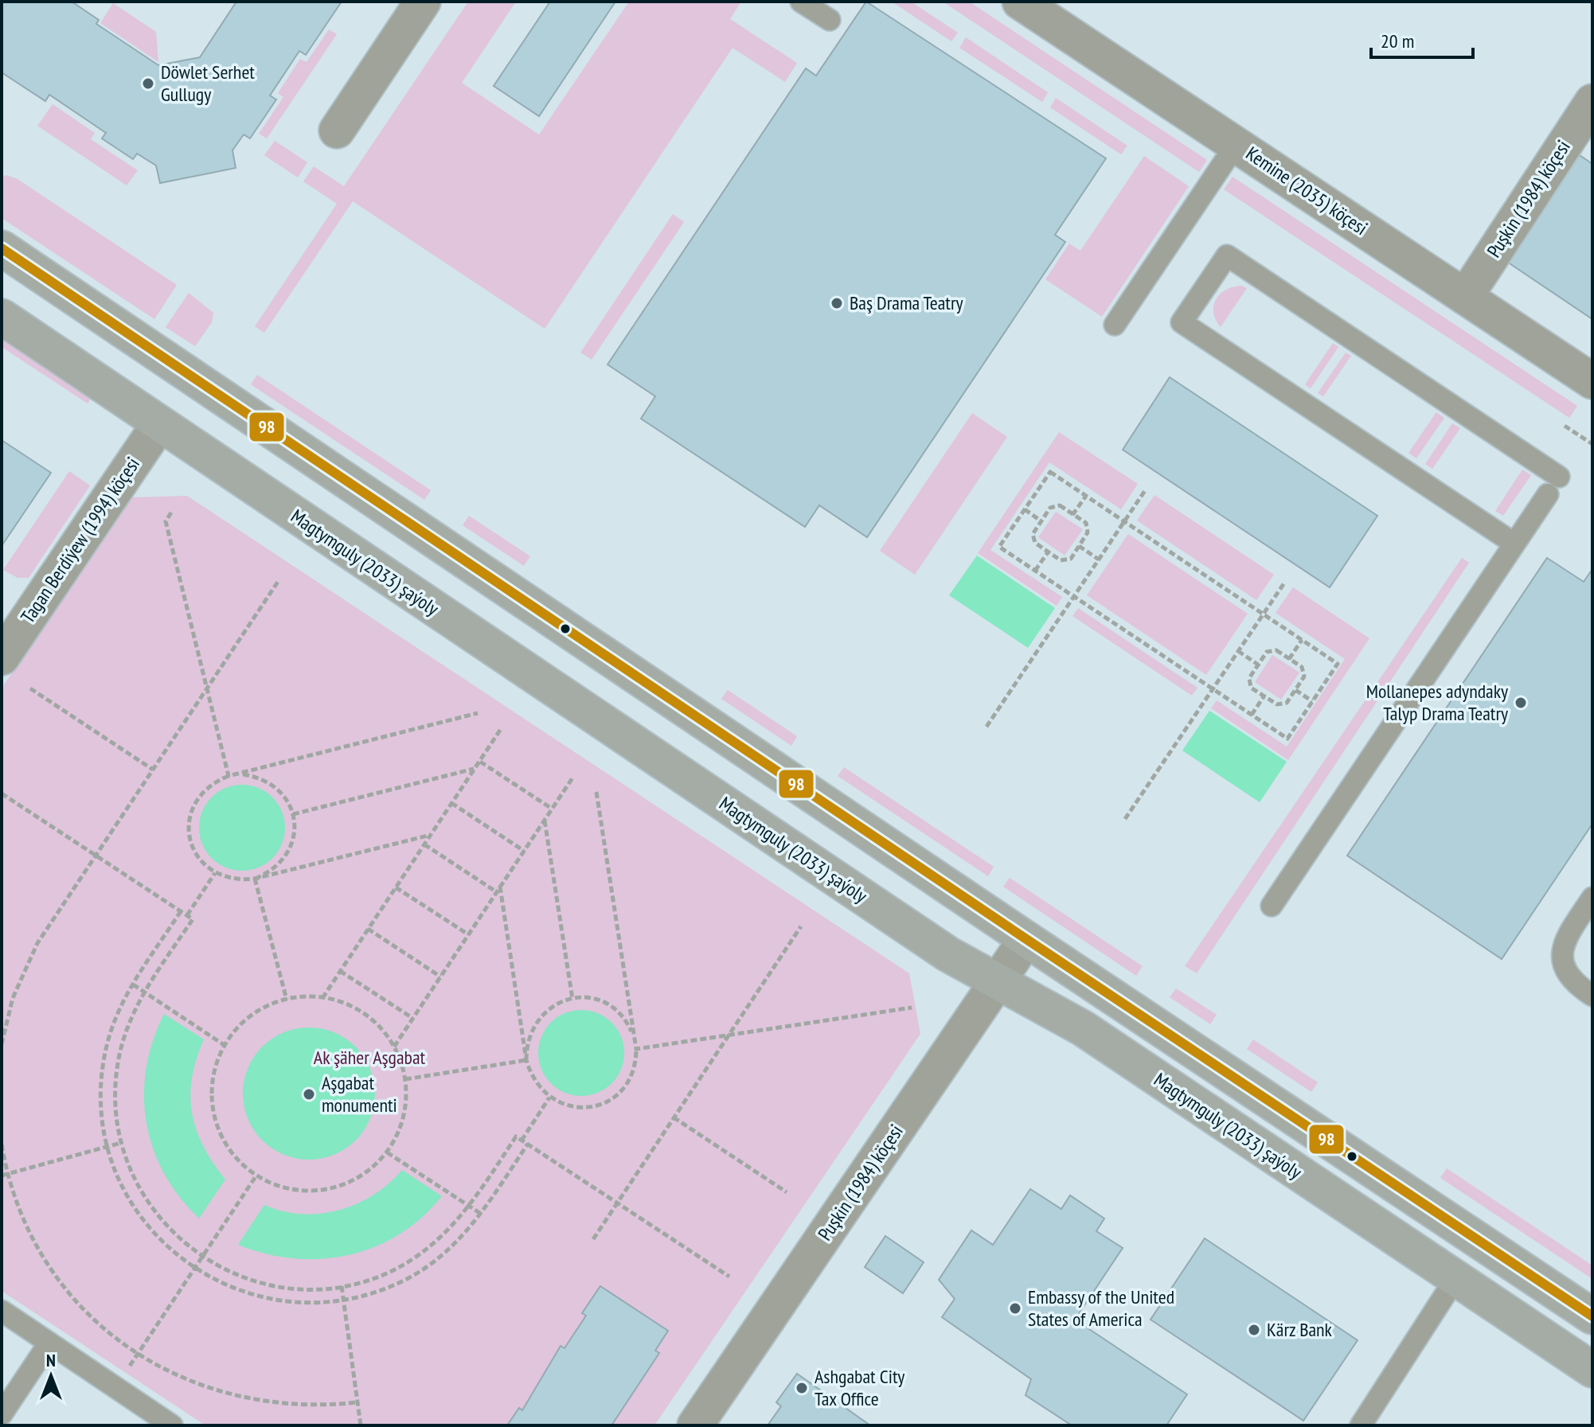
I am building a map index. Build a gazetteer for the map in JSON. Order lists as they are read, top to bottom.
{
  "streets": {
    "main road": ["Magtymguly (2033) şaýoly"],
    "street": ["Kemine (2035) köçesi", "Puşkin (1984) köçesi", "Tagan Berdiýew (1994) köçesi"]
  },
  "crossings": [
    ["Kemine (2035) köçesi", "Puşkin (1984) köçesi"],
    ["Puşkin (1984) köçesi", "Magtymguly (2033) şaýoly"],
    ["Tagan Berdiýew (1994) köçesi", "Magtymguly (2033) şaýoly"]
  ],
  "parks": ["Ak şäher Aşgabat"],
  "places": [
    "Döwlet Serhet Gullugy",
    "Baş Drama Teatry",
    "Mollanepes adyndaky Talyp Drama Teatry",
    "Aşgabat monumenti",
    "Embassy of the United States of America",
    "Kärz Bank",
    "Ashgabat City Tax Office"
  ],
  "lines": ["transit line 98"],
  "scale_bar": "20 m",
  "north": "top"
}
